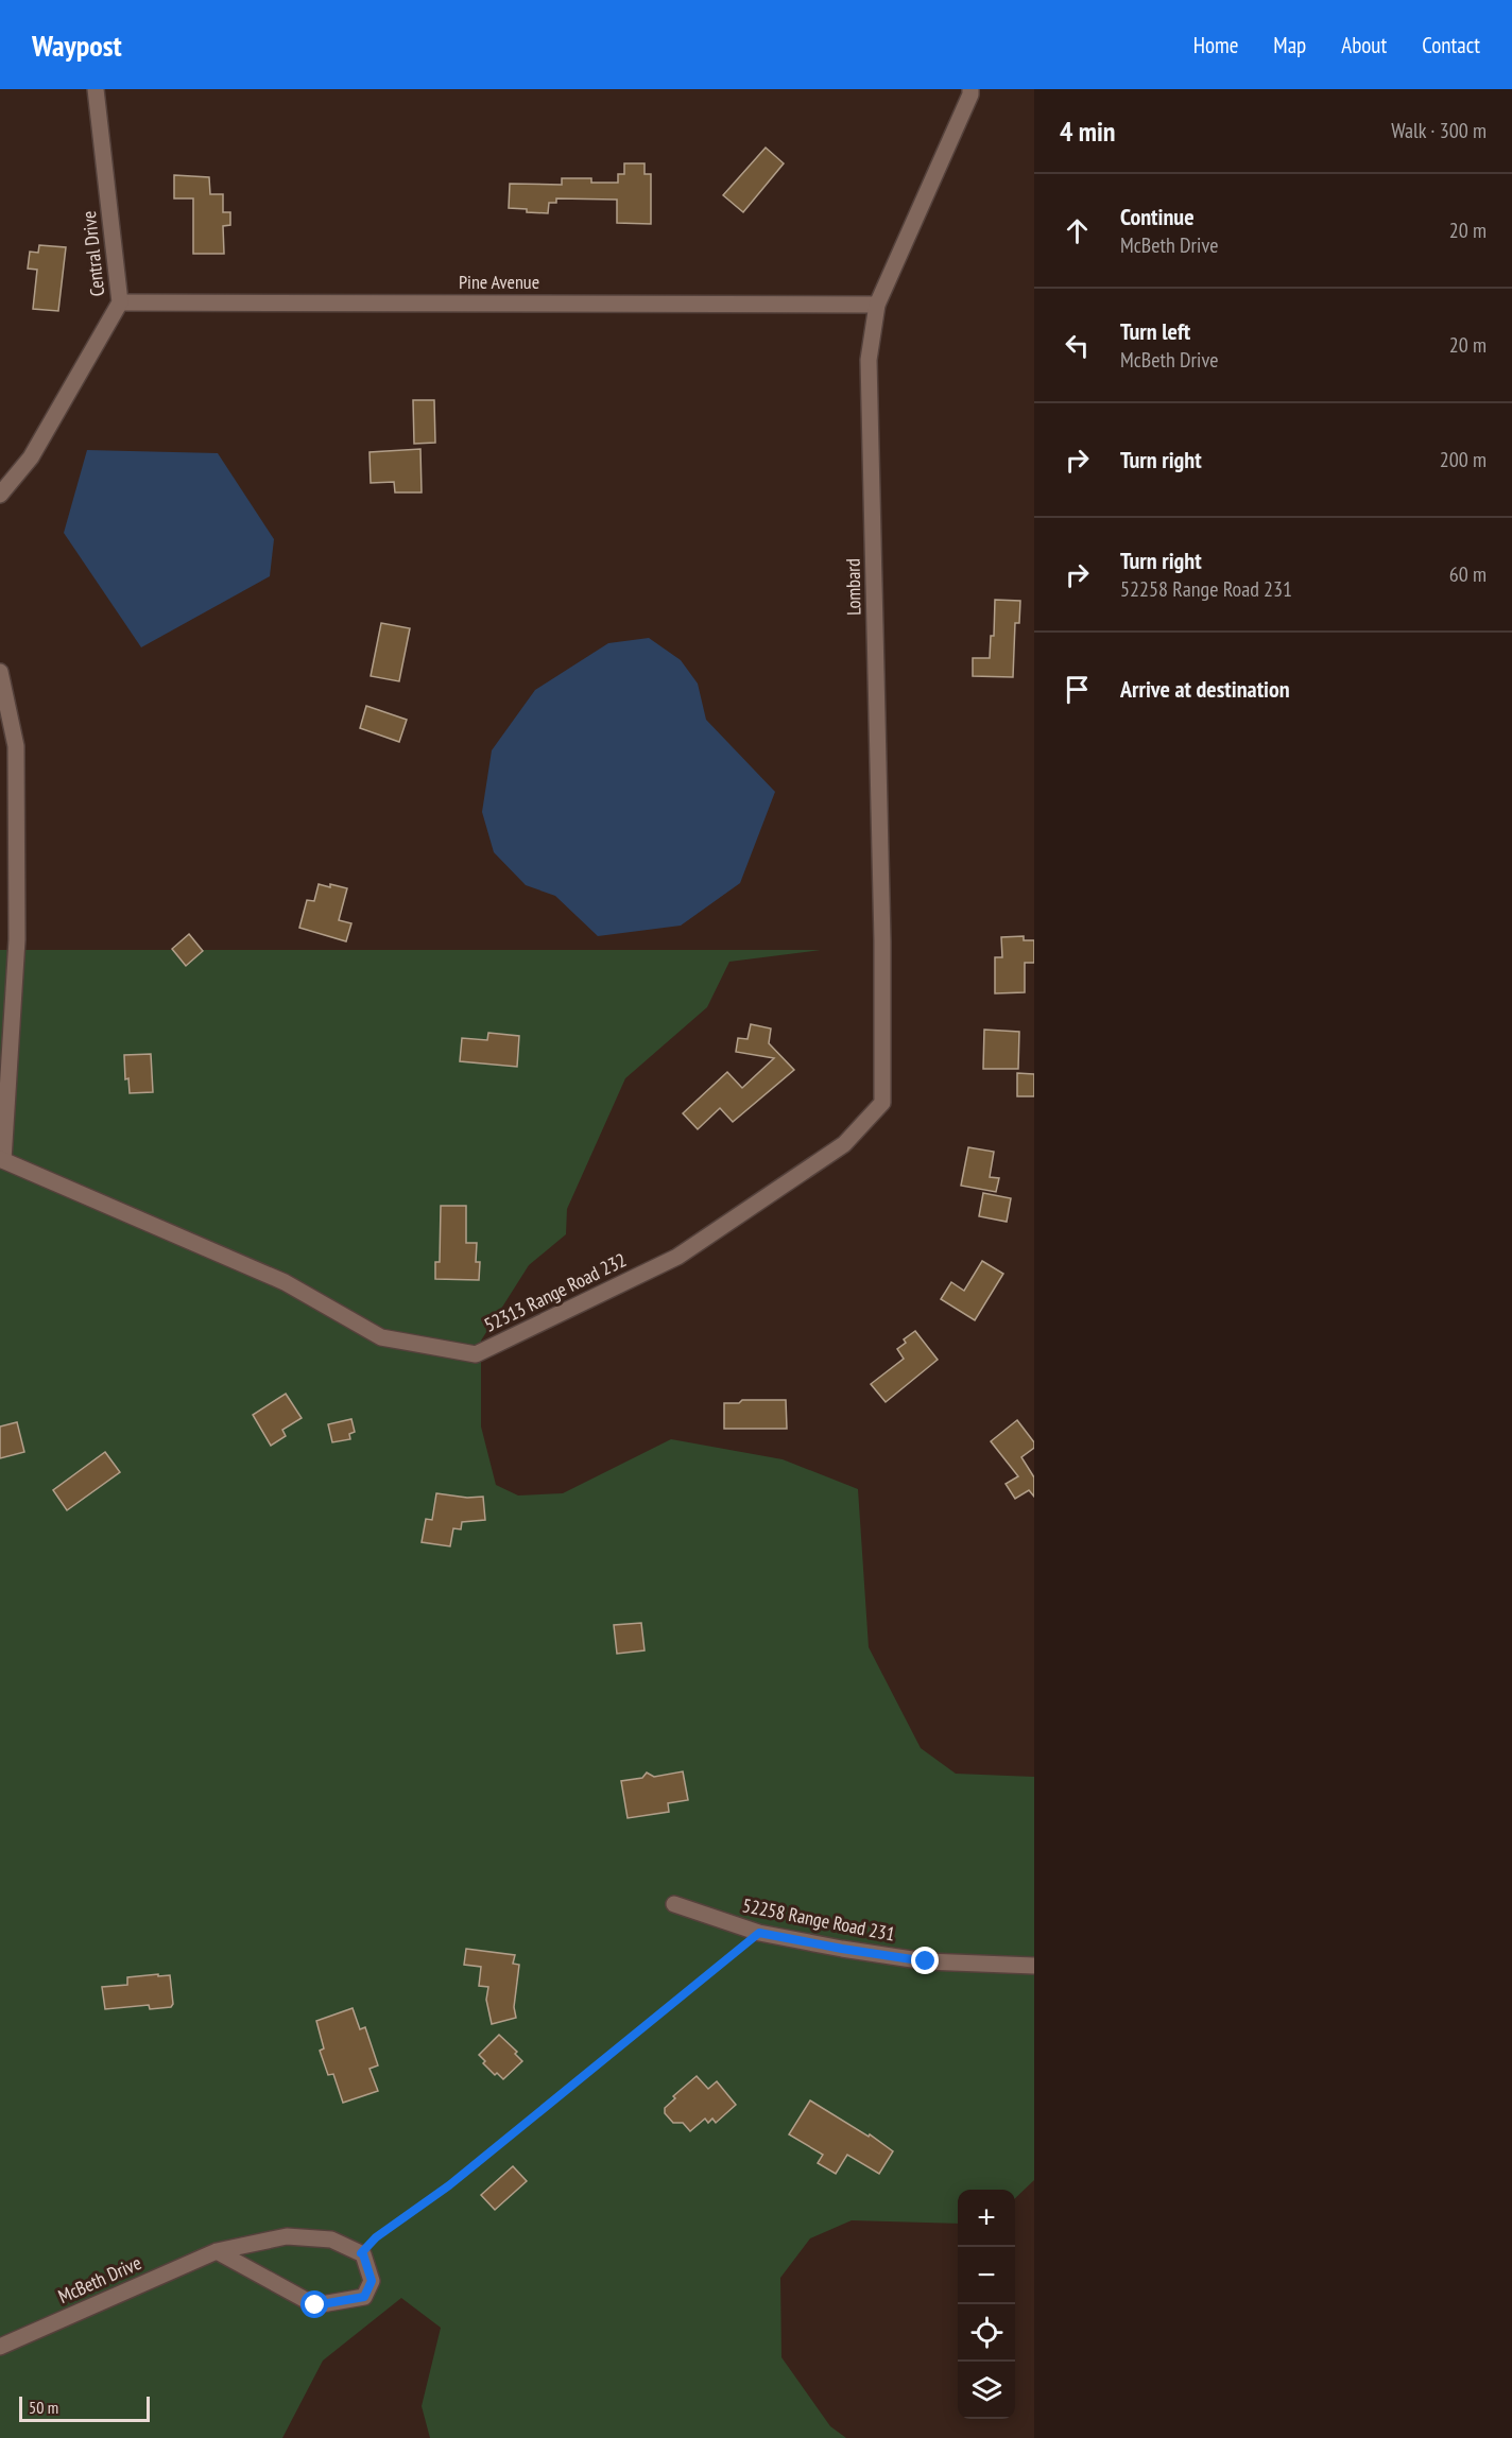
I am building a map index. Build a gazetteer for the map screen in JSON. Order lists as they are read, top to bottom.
{
  "streets": {
    "street": [
      "Central Drive",
      "Pine Avenue",
      "Lombard",
      "52313 Range Road 232",
      "52258 Range Road 231",
      "McBeth Drive"
    ]
  },
  "crossings": [
    ["Central Drive", "Pine Avenue"],
    ["Pine Avenue", "Lombard"],
    ["Lombard", "52313 Range Road 232"]
  ],
  "scale_bar": "50 m",
  "page": {
    "header": "Waypost",
    "nav": [
      "Home",
      "Map",
      "About",
      "Contact"
    ],
    "heading": ["4 min", "Walk · 300 m"],
    "list": [
      ["Continue", "McBeth Drive", "20 m"],
      ["Turn left", "McBeth Drive", "20 m"],
      ["Turn right", "200 m"],
      ["Turn right", "52258 Range Road 231", "60 m"],
      "Arrive at destination"
    ],
    "map_buttons": ["+", "−"],
    "scale": "50 m"
  }
}
